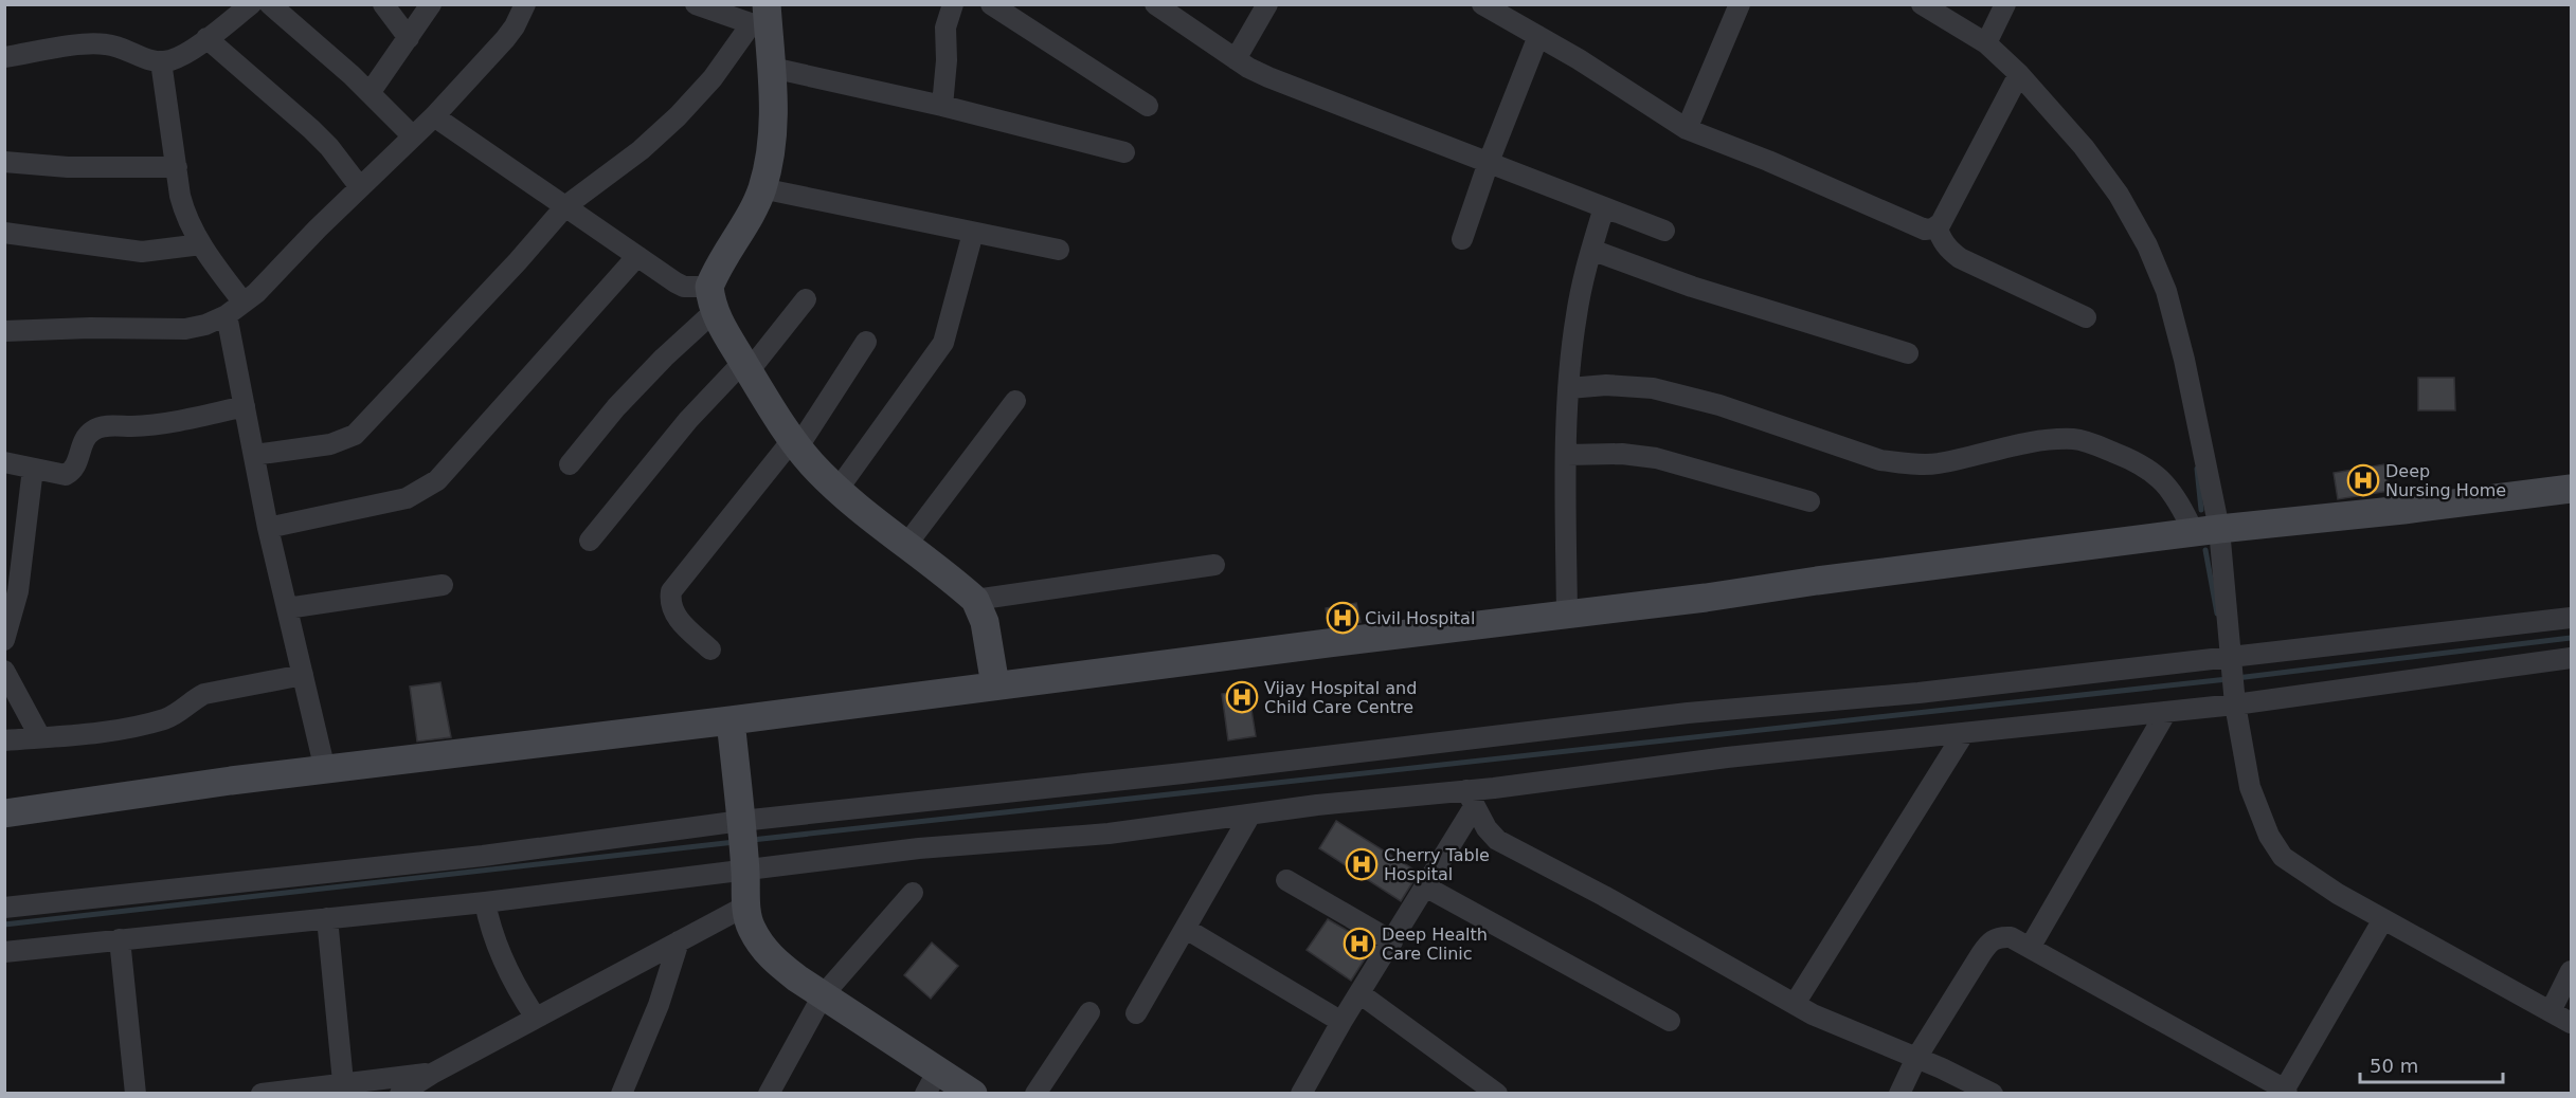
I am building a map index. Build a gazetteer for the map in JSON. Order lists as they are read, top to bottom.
{
  "places": {
    "hospital": [
      "Deep Nursing Home",
      "Civil Hospital",
      "Vijay Hospital and Child Care Centre",
      "Cherry Table Hospital",
      "Deep Health Care Clinic"
    ]
  },
  "scale_bar": "50 m"
}
